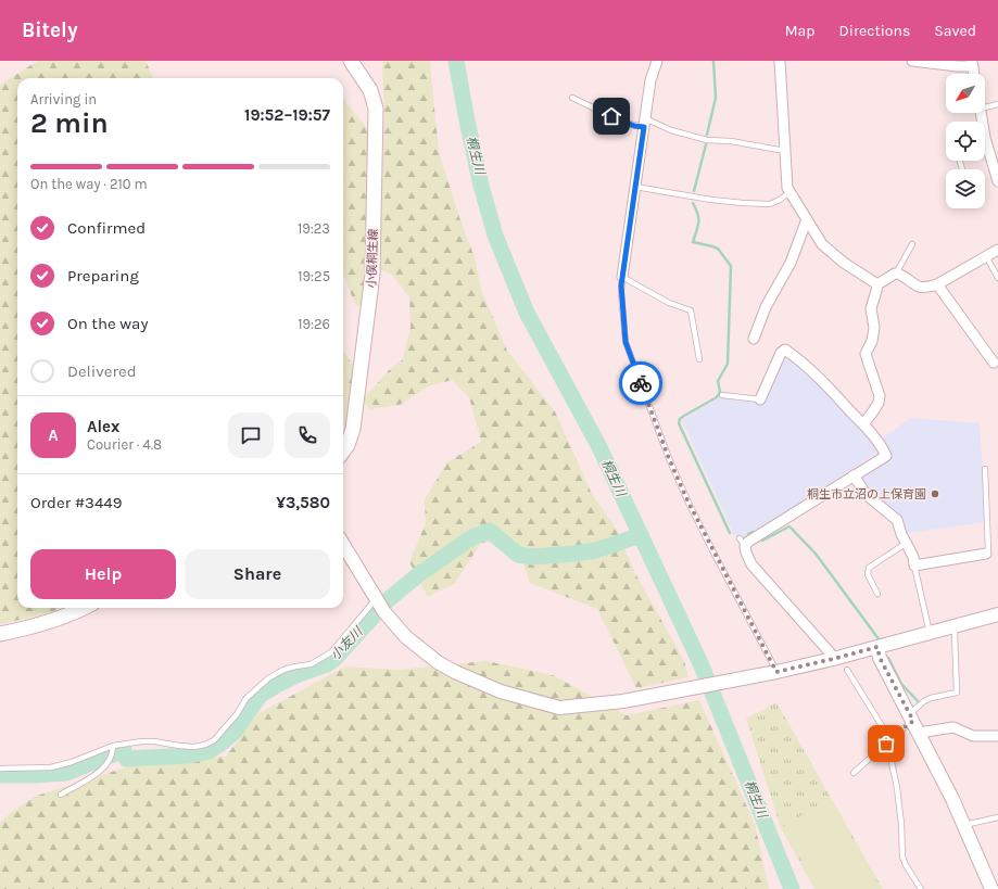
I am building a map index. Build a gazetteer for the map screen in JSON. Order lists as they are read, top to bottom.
{
  "streets": {
    "main road": ["小俣桐生線"]
  },
  "water": ["桐生川", "小友川"],
  "places": ["桐生市立沼の上保育園"],
  "north": "bottom left",
  "page": {
    "header": "Bitely",
    "nav": ["Map", "Directions", "Saved"],
    "heading": ["2 min", "Arriving in", "19:52–19:57"],
    "panel": [
      "Alex",
      "Courier · 4.8",
      "Order #3449",
      "¥3,580"
    ],
    "bar": "On the way · 210 m",
    "list": [
      ["Confirmed", "19:23"],
      ["Preparing", "19:25"],
      ["On the way", "19:26"],
      "Delivered"
    ],
    "round": "A",
    "buttons": ["Help", "Share"]
  }
}
